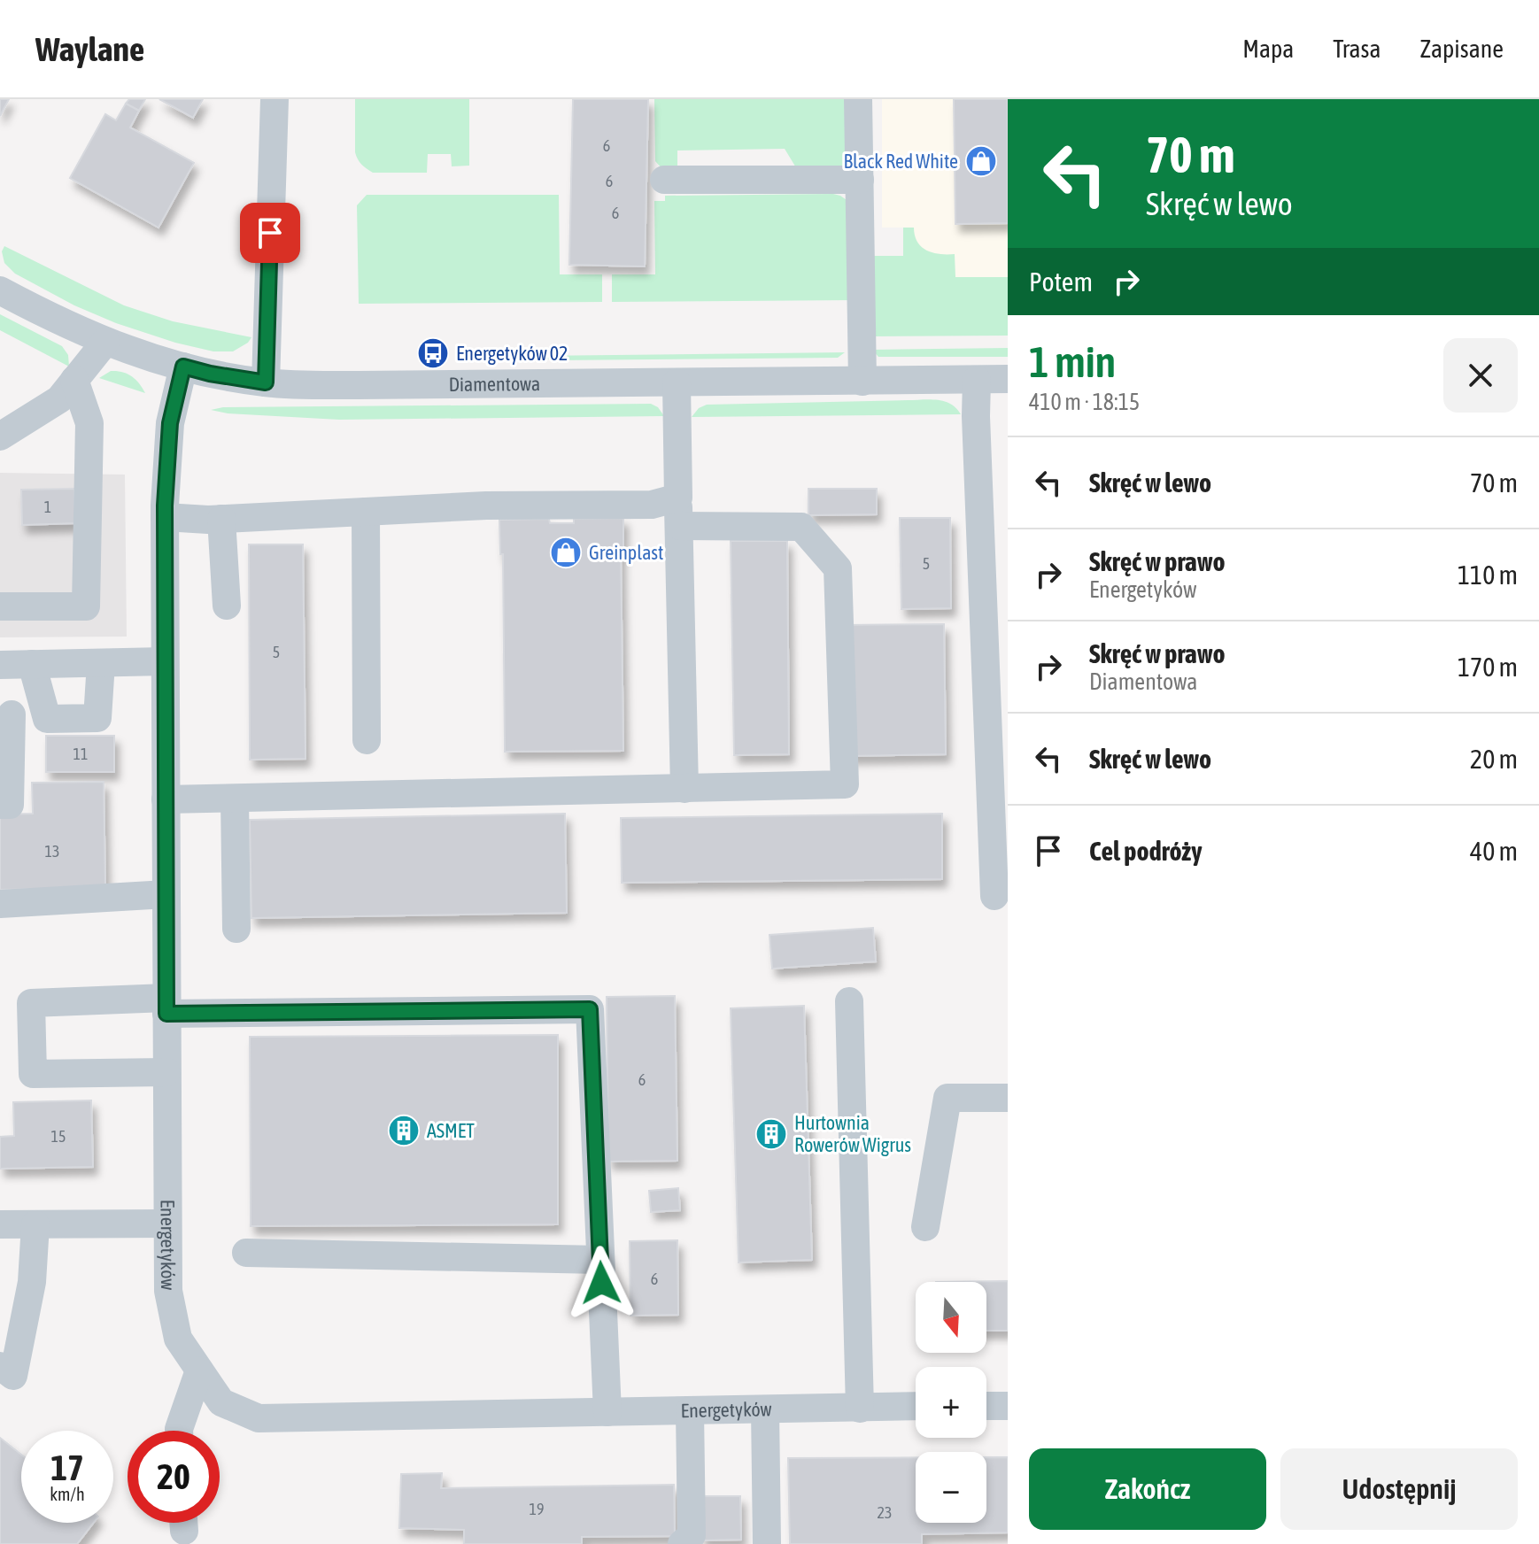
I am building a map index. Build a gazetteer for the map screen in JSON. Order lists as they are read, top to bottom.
{
  "streets": {
    "street": ["Diamentowa", "Energetyków"]
  },
  "crossings": [
    ["Diamentowa", "Energetyków"]
  ],
  "places": {
    "shop": ["Black Red White", "Greinplast"],
    "bus stop": ["Energetyków 02"],
    "building": ["ASMET", "Hurtownia Rowerów Wigrus"]
  },
  "house_numbers": [
    "6",
    "6",
    "6",
    "1",
    "5",
    "5",
    "11",
    "13",
    "6",
    "15",
    "6",
    "19",
    "23"
  ],
  "north": "bottom",
  "page": {
    "header": "Waylane",
    "nav": ["Mapa", "Trasa", "Zapisane"],
    "turn": ["70 m", "Skręć w lewo"],
    "then": "Potem",
    "heading": ["1 min", "410 m · 18:15"],
    "list": [
      {
        "name": "Skręć w lewo",
        "value": "70 m"
      },
      {
        "name": "Skręć w prawo",
        "note": "Energetyków",
        "value": "110 m"
      },
      {
        "name": "Skręć w prawo",
        "note": "Diamentowa",
        "value": "170 m"
      },
      {
        "name": "Skręć w lewo",
        "value": "20 m"
      },
      {
        "name": "Cel podróży",
        "value": "40 m"
      }
    ],
    "map_buttons": ["+", "−"],
    "speed": "17 km/h",
    "limit": "20",
    "buttons": ["Zakończ", "Udostępnij"]
  }
}
